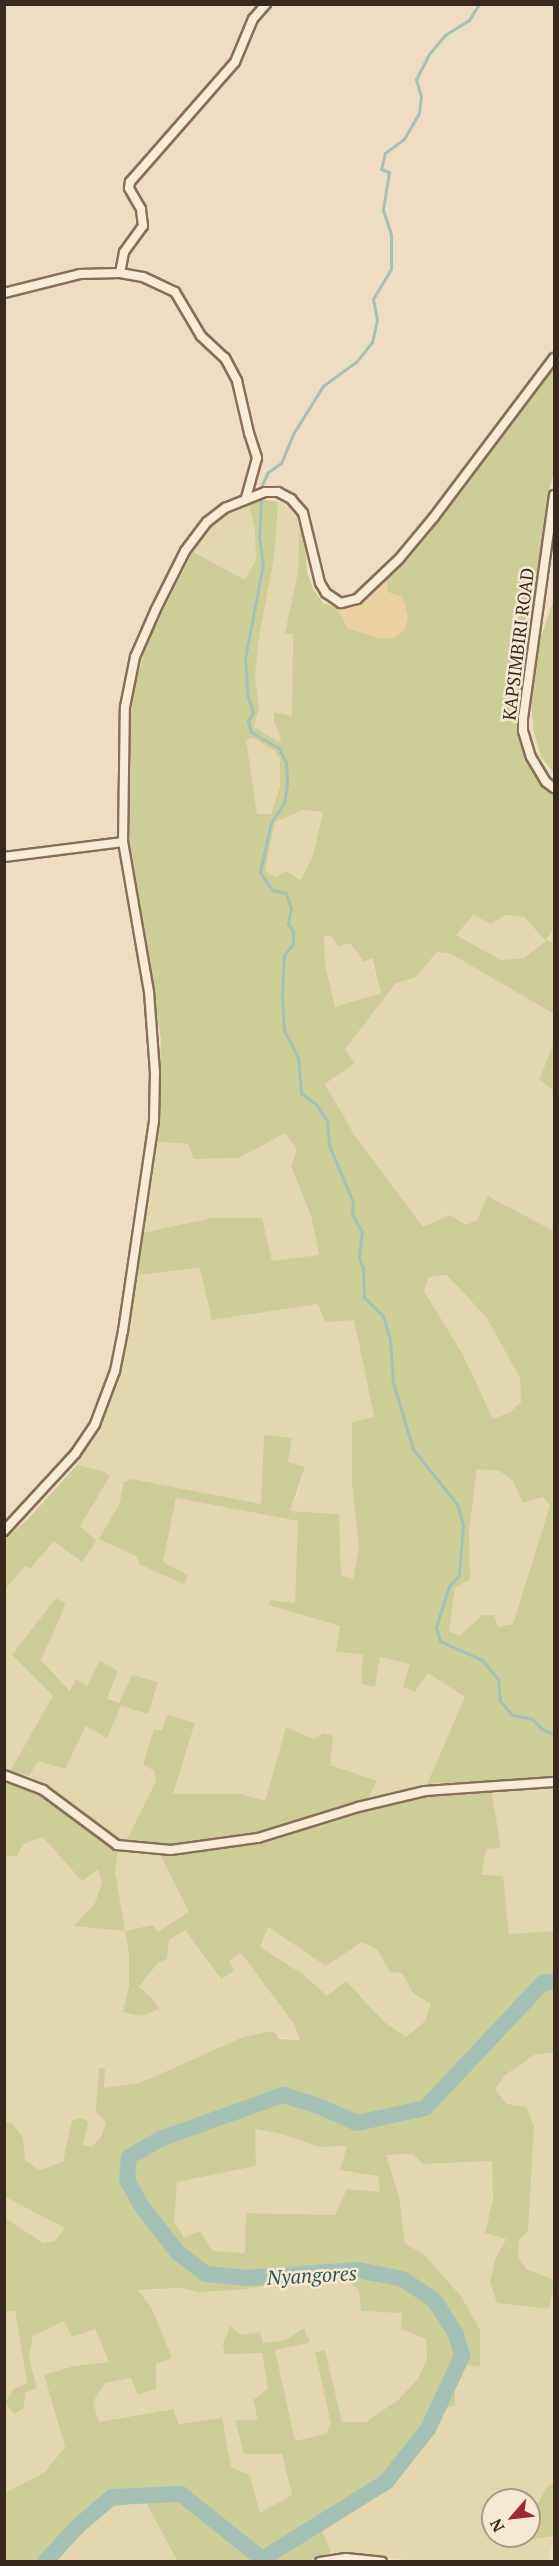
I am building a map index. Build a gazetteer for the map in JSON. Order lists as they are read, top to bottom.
{
  "streets": {
    "street": ["KAPSIMBIRI ROAD"]
  },
  "water": ["Nyangores"],
  "north": "bottom left"
}
